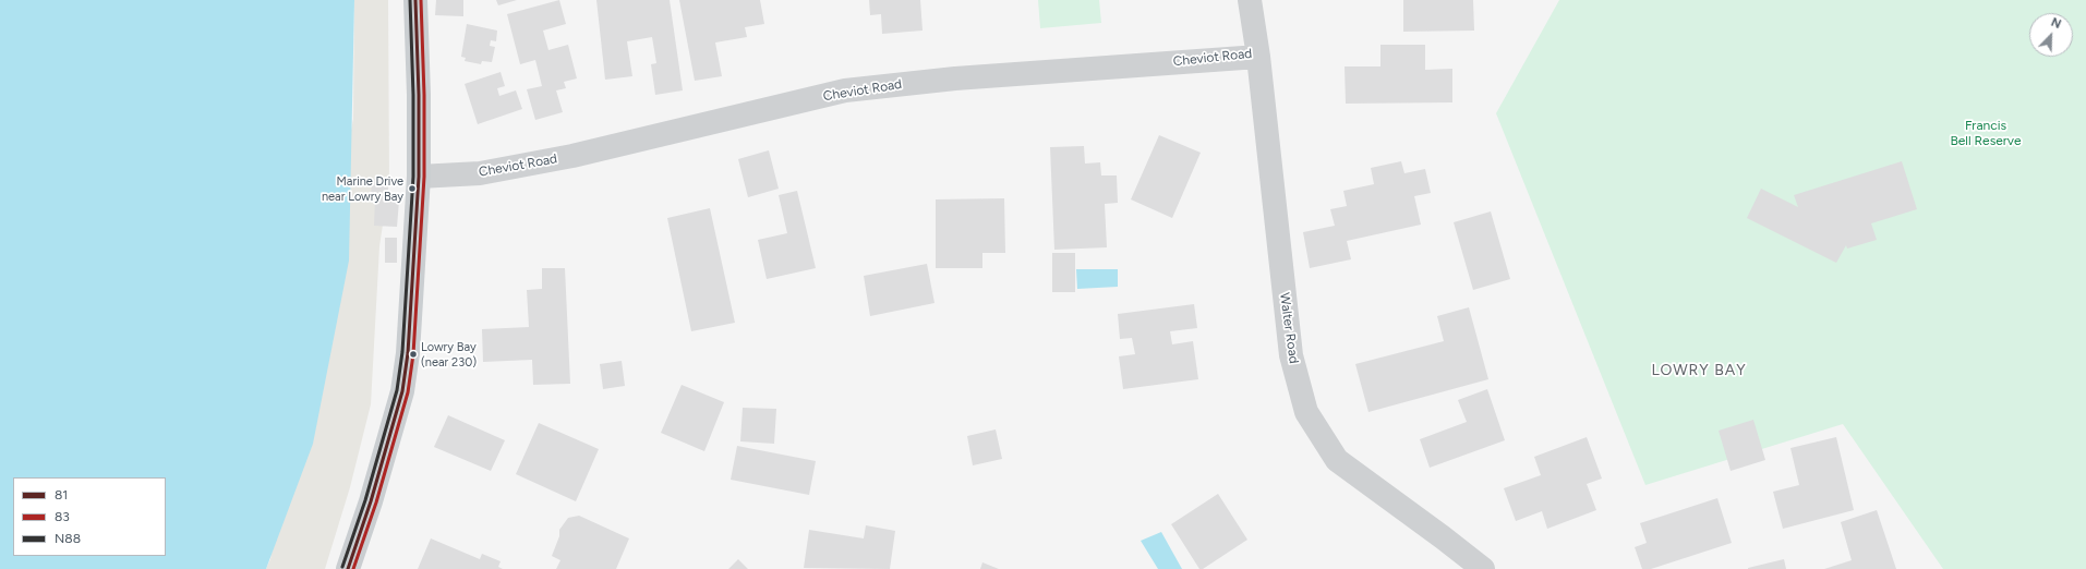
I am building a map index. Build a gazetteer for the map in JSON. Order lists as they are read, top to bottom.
{
  "streets": {
    "street": ["Cheviot Road", "Walter Road"]
  },
  "crossings": [
    ["Cheviot Road", "Walter Road"]
  ],
  "districts": ["LOWRY BAY"],
  "parks": ["Francis Bell Reserve"],
  "places": ["Marine Drive near Lowry Bay", "Lowry Bay (near 230)"],
  "lines": ["transit line 81", "transit line 83", "transit line N88"],
  "legend": ["81", "83", "N88"],
  "north": "top right"
}
